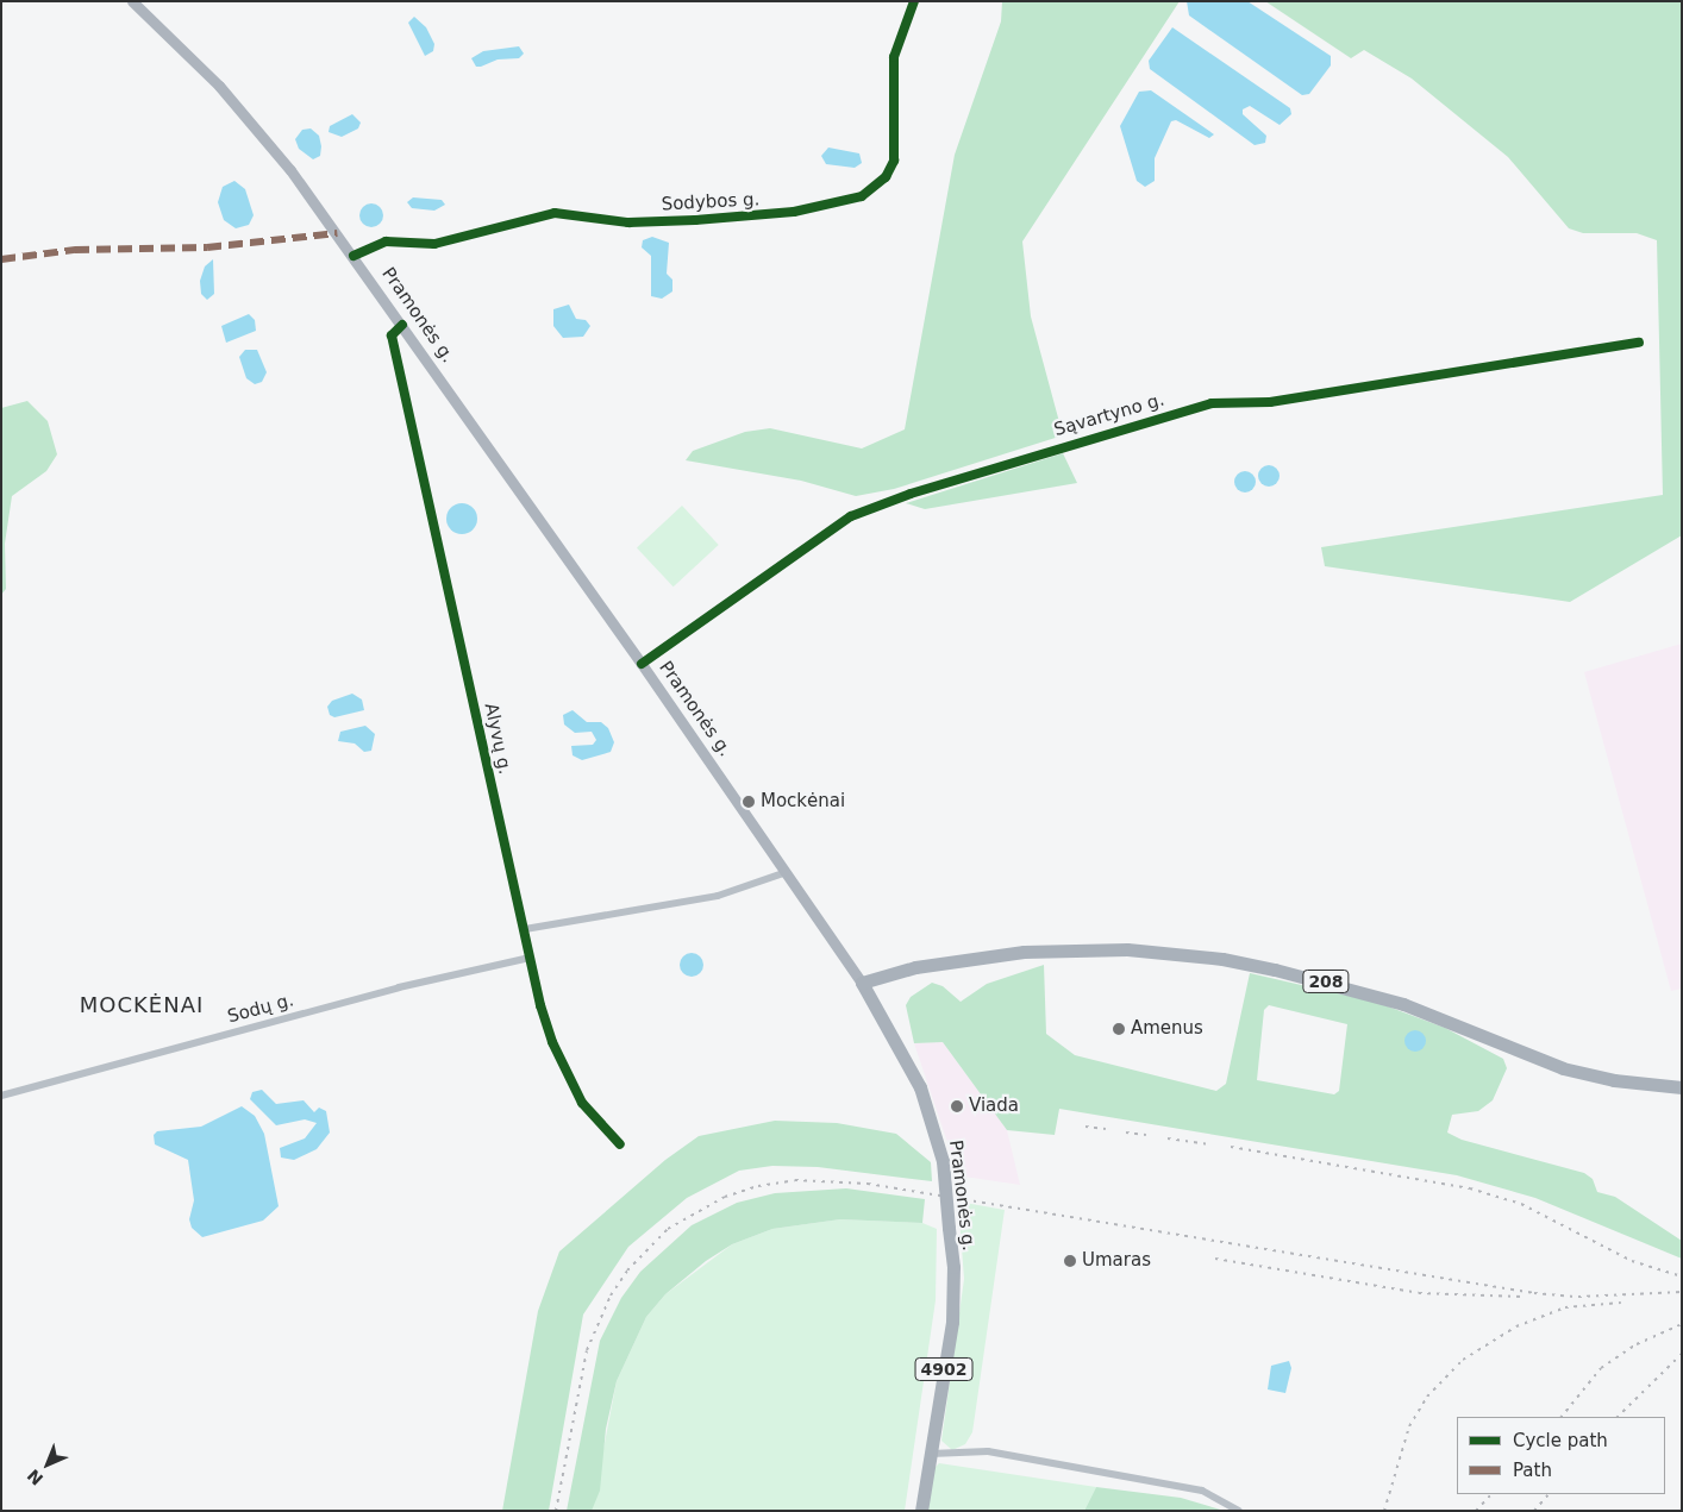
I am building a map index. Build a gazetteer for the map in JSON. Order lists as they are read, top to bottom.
{
  "streets": {
    "highway": ["Pramonės g.", "208", "4902"],
    "street": [
      "Sodybos g.",
      "Sąvartyno g.",
      "Alyvų g.",
      "Sodų g."
    ]
  },
  "crossings": [
    ["Sodybos g.", "Pramonės g."],
    ["Pramonės g.", "Sąvartyno g."],
    ["Pramonės g.", "Alyvų g."],
    ["Pramonės g.", "208"],
    ["Alyvų g.", "Sodų g."]
  ],
  "districts": ["MOCKĖNAI"],
  "places": [
    "Mockėnai",
    "Amenus",
    "Viada",
    "Umaras"
  ],
  "legend": ["Cycle path", "Path"],
  "north": "bottom left"
}
